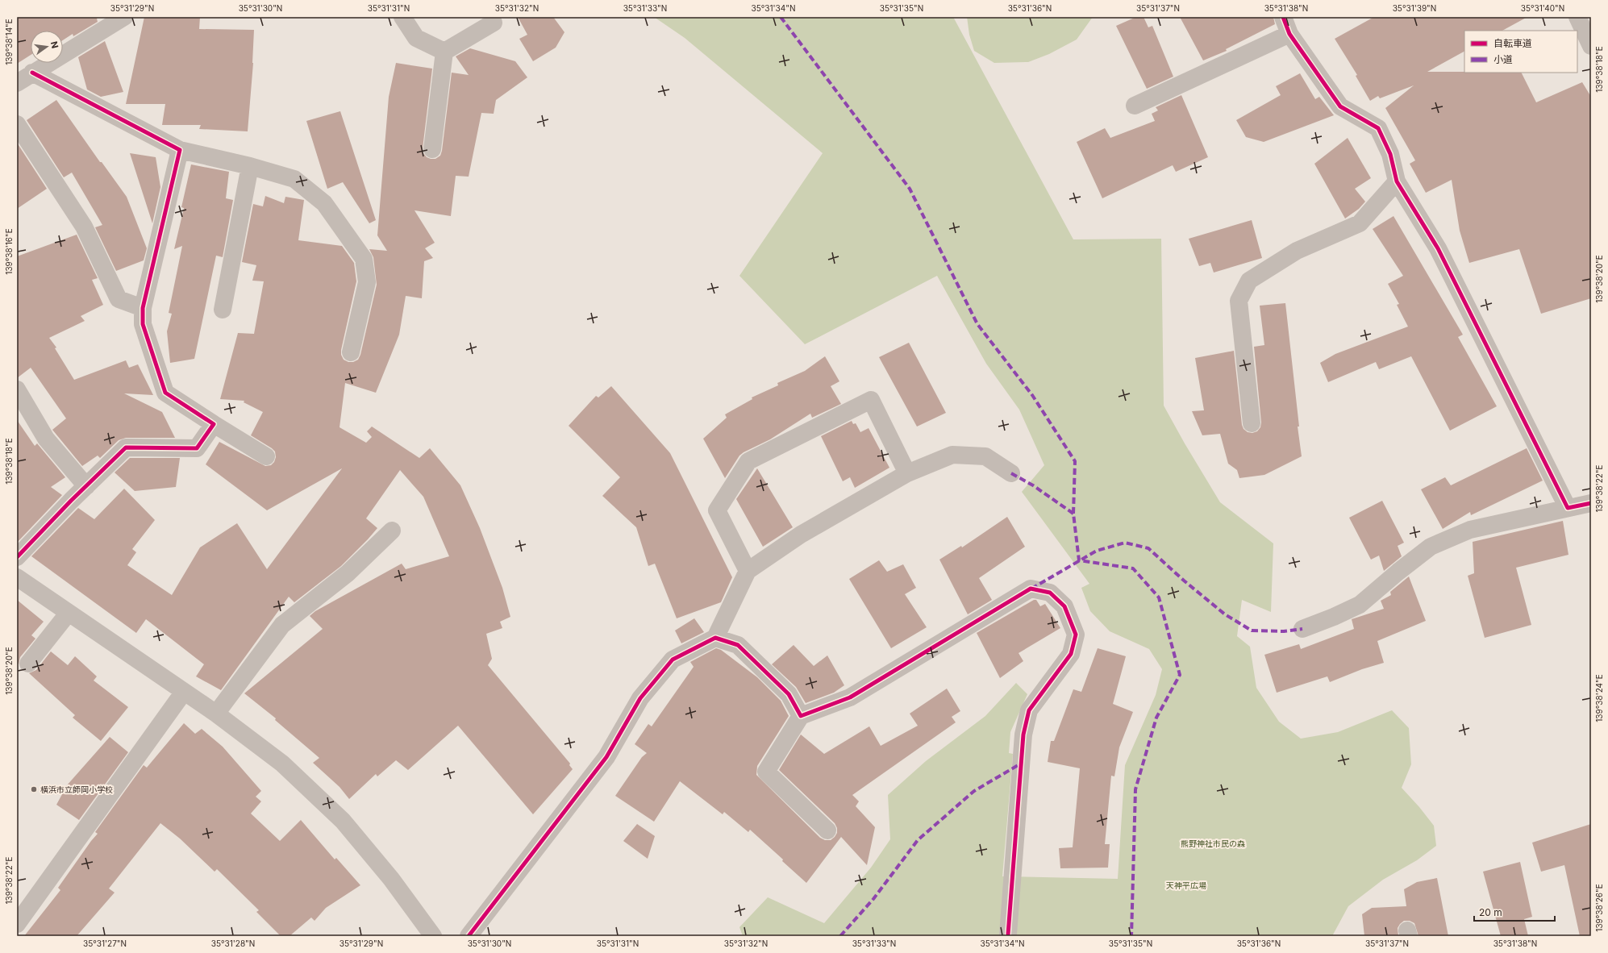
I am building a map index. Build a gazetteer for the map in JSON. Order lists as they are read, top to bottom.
{
  "parks": ["熊野神社市民の森", "天神平広場"],
  "places": ["横浜市立師岡小学校"],
  "legend": ["自転車道", "小道"],
  "scale_bar": "20 m",
  "north": "right",
  "coordinates": [
    "35°31'29\"N",
    "35°31'30\"N",
    "35°31'31\"N",
    "35°31'32\"N",
    "35°31'33\"N",
    "35°31'34\"N",
    "35°31'35\"N",
    "35°31'36\"N",
    "35°31'37\"N",
    "35°31'38\"N",
    "35°31'39\"N",
    "35°31'40\"N",
    "139°38'14\"E",
    "139°38'18\"E",
    "139°38'16\"E",
    "139°38'20\"E",
    "139°38'22\"E",
    "139°38'24\"E",
    "139°38'26\"E",
    "35°31'27\"N",
    "35°31'28\"N"
  ]
}
